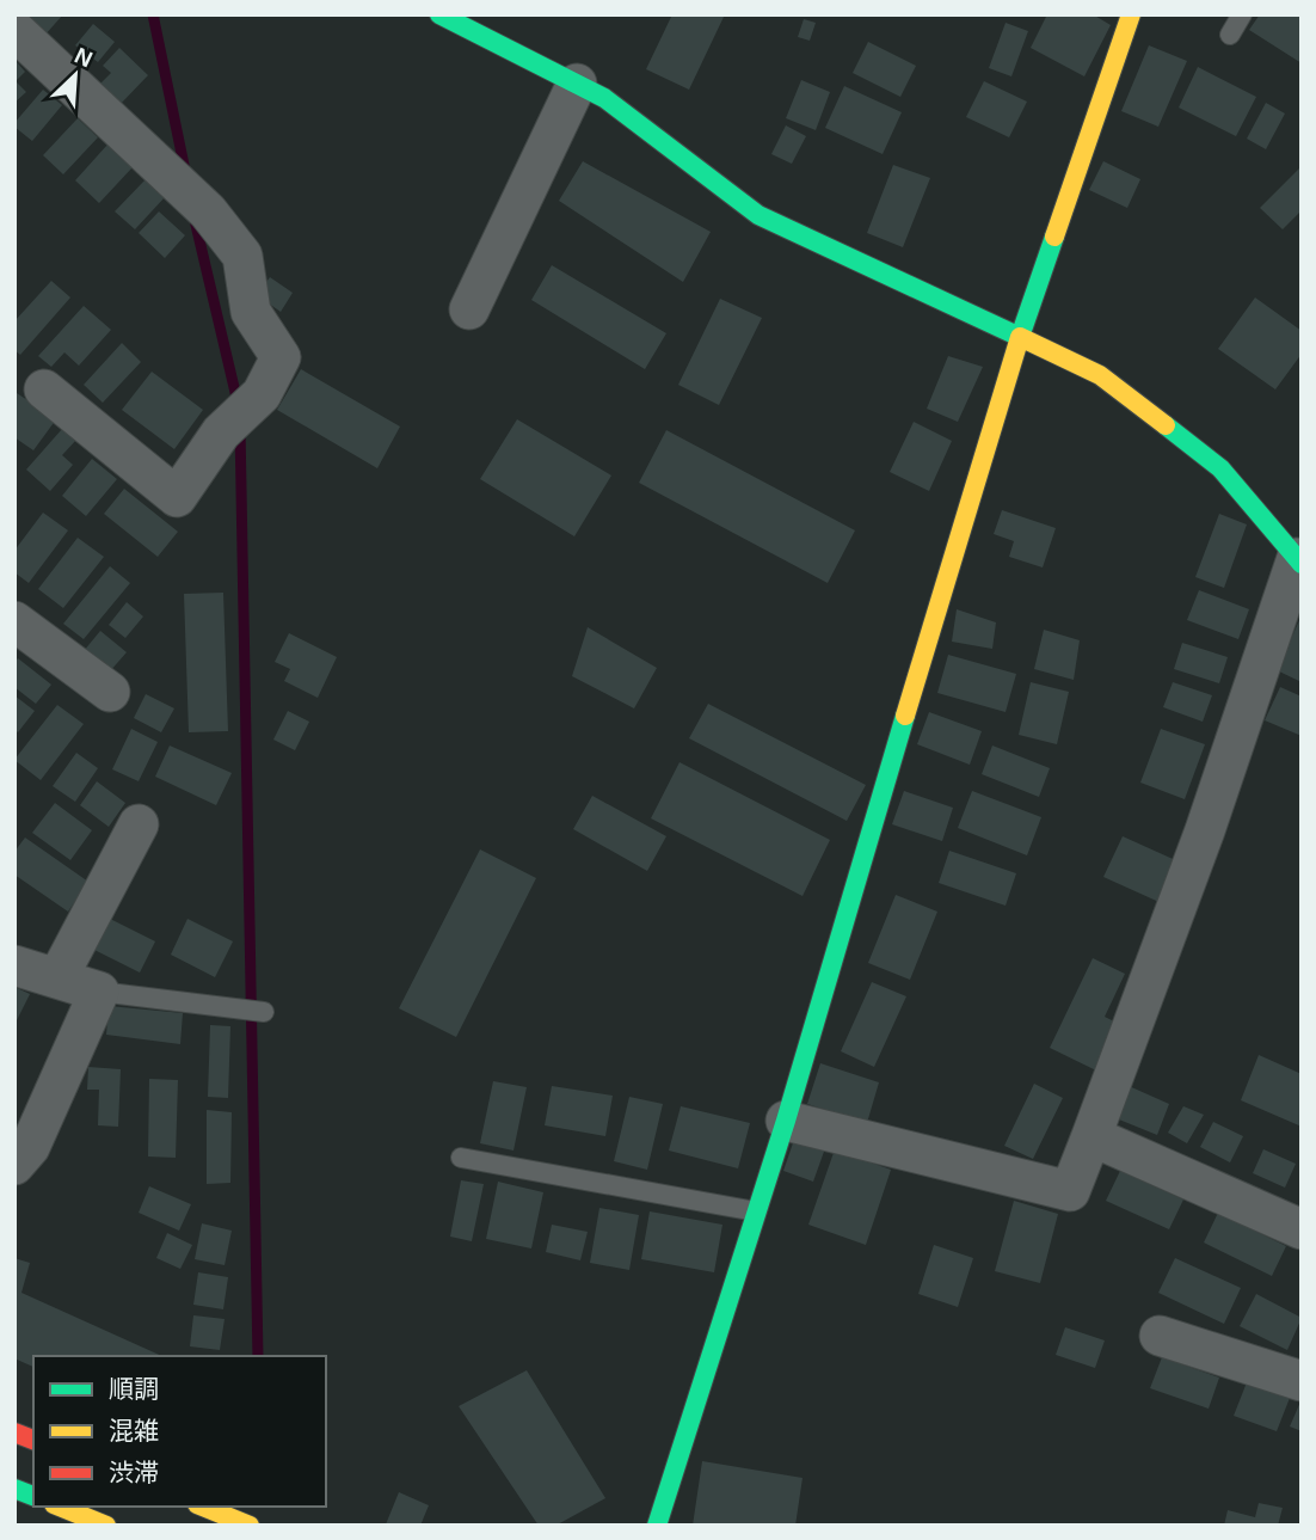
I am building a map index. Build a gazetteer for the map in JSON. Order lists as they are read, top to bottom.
{
  "legend": ["順調", "混雑", "渋滞"],
  "north": "top right"
}
